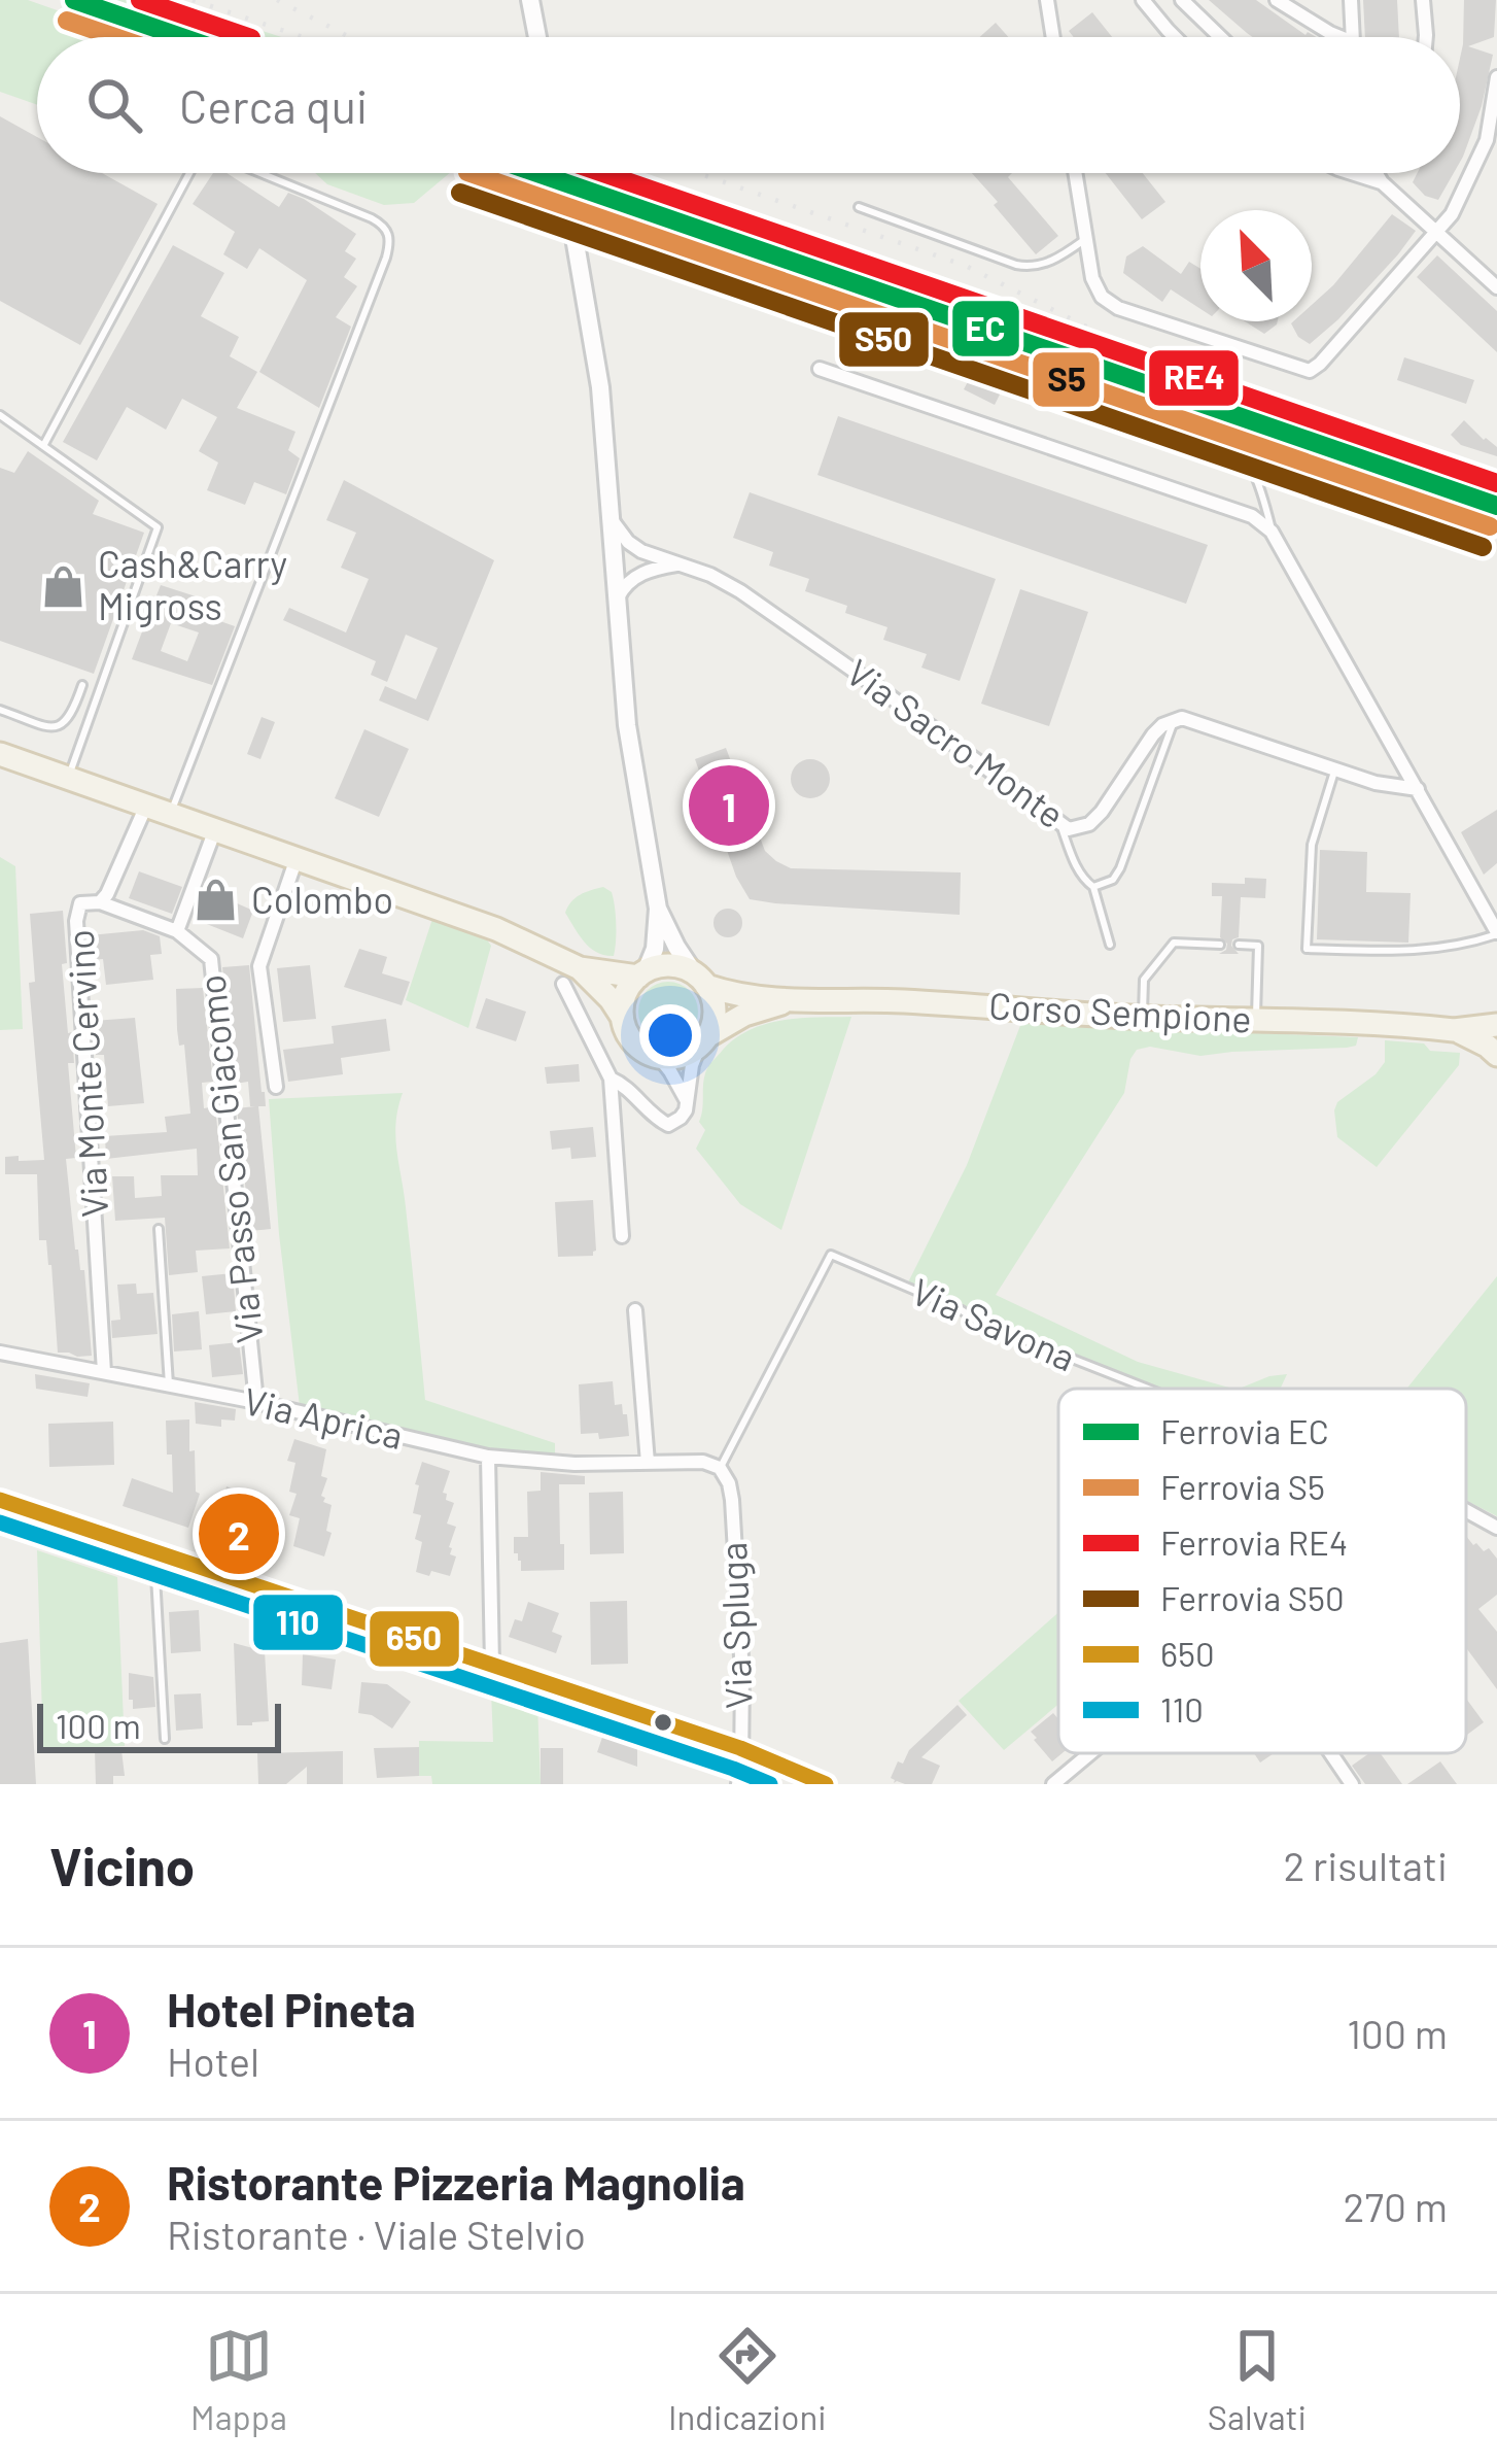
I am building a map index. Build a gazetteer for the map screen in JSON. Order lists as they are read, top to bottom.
{
  "streets": {
    "main road": ["Corso Sempione"],
    "street": [
      "Via Sacro Monte",
      "Via Monte Cervino",
      "Via Passo San Giacomo",
      "Via Savona",
      "Via Aprica",
      "Via Spluga"
    ]
  },
  "crossings": [
    ["Via Monte Cervino", "Via Passo San Giacomo"],
    ["Via Monte Cervino", "Via Aprica"],
    ["Via Passo San Giacomo", "Via Aprica"],
    ["Via Savona", "Via Spluga"]
  ],
  "places": {
    "shop": ["Cash&Carry Migross", "Colombo"]
  },
  "lines": [
    "rail line EC",
    "rail line RE4",
    "rail line S5",
    "rail line S50",
    "transit line 650",
    "transit line 110"
  ],
  "legend": [
    "Ferrovia EC",
    "Ferrovia S5",
    "Ferrovia RE4",
    "Ferrovia S50",
    "650",
    "110"
  ],
  "scale_bar": "100 m",
  "north": "top left",
  "page": {
    "search": "Cerca qui",
    "pins": ["1", "2"],
    "scale": "100 m",
    "heading": ["Vicino", "2 risultati"],
    "list": [
      {
        "mark": "1",
        "name": "Hotel Pineta",
        "note": "Hotel",
        "value": "100 m"
      },
      {
        "mark": "2",
        "name": "Ristorante Pizzeria Magnolia",
        "note": "Ristorante · Viale Stelvio",
        "value": "270 m"
      }
    ],
    "nav": ["Mappa", "Indicazioni", "Salvati"]
  }
}
